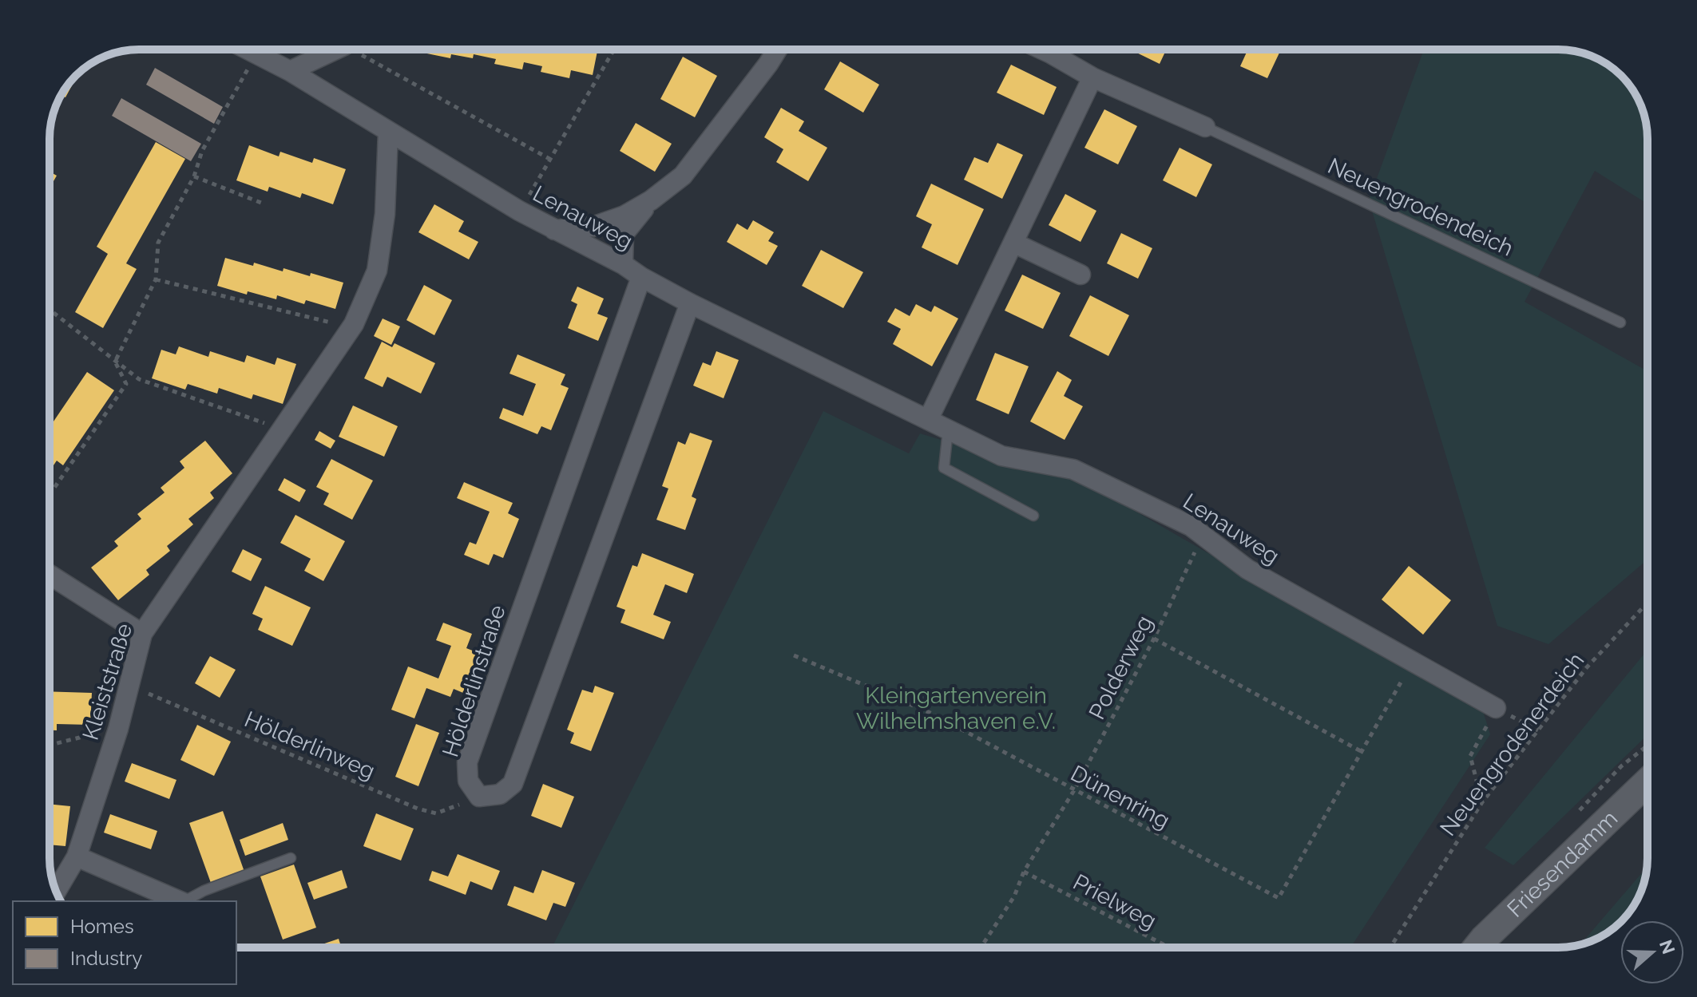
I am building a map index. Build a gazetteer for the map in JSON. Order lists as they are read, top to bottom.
{
  "streets": {
    "main road": ["Friesendamm"],
    "street": ["Lenauweg", "Hölderlinstraße", "Kleiststraße"],
    "lane": ["Neuengrodendeich"],
    "path": [
      "Polderweg",
      "Neuengrodenerdeich",
      "Hölderlinweg",
      "Dünenring",
      "Prielweg"
    ]
  },
  "crossings": [
    ["Lenauweg", "Hölderlinstraße"],
    ["Lenauweg", "Kleiststraße"],
    ["Polderweg", "Dünenring"],
    ["Polderweg", "Prielweg"],
    ["Hölderlinstraße", "Hölderlinweg"],
    ["Kleiststraße", "Hölderlinweg"]
  ],
  "parks": ["Kleingartenverein Wilhelmshaven e.V."],
  "legend": ["Homes", "Industry"],
  "north": "right"
}
